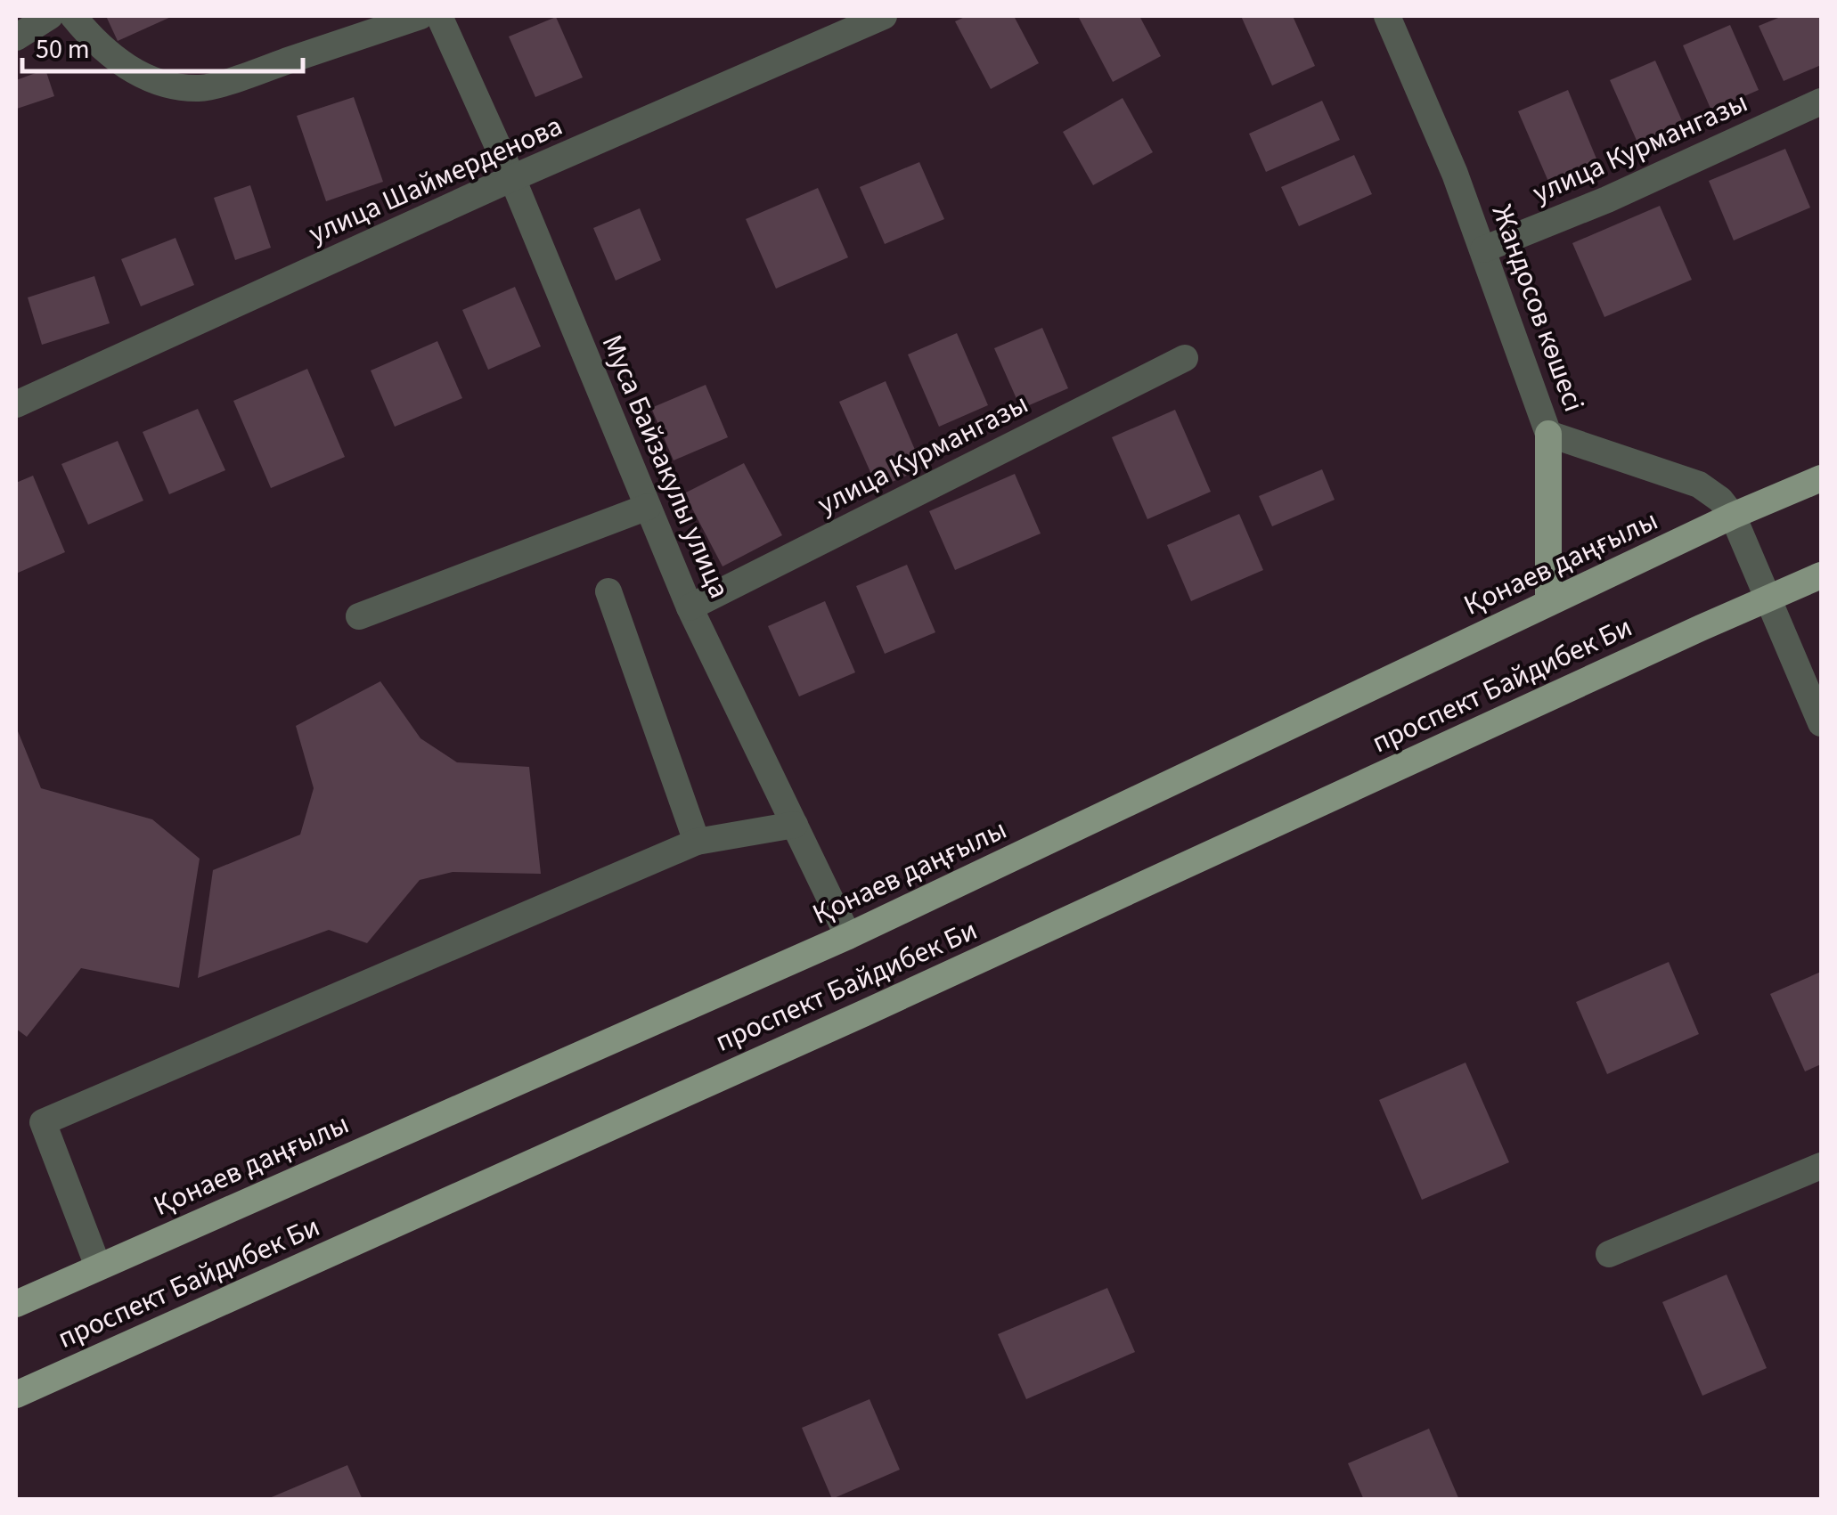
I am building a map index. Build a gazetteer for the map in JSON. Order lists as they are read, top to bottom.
{
  "streets": {
    "main road": ["Қонаев даңғылы", "проспект Байдибек Би"],
    "street": [
      "улица Курмангазы",
      "улица Шаймерденова",
      "Жандосов көшесі",
      "Муса Байзакулы улица"
    ]
  },
  "crossings": [
    ["улица Курмангазы", "Жандосов көшесі"],
    ["улица Курмангазы", "Муса Байзакулы улица"],
    ["улица Шаймерденова", "Муса Байзакулы улица"],
    ["Жандосов көшесі", "Қонаев даңғылы"],
    ["Муса Байзакулы улица", "Қонаев даңғылы"]
  ],
  "scale_bar": "50 m"
}
